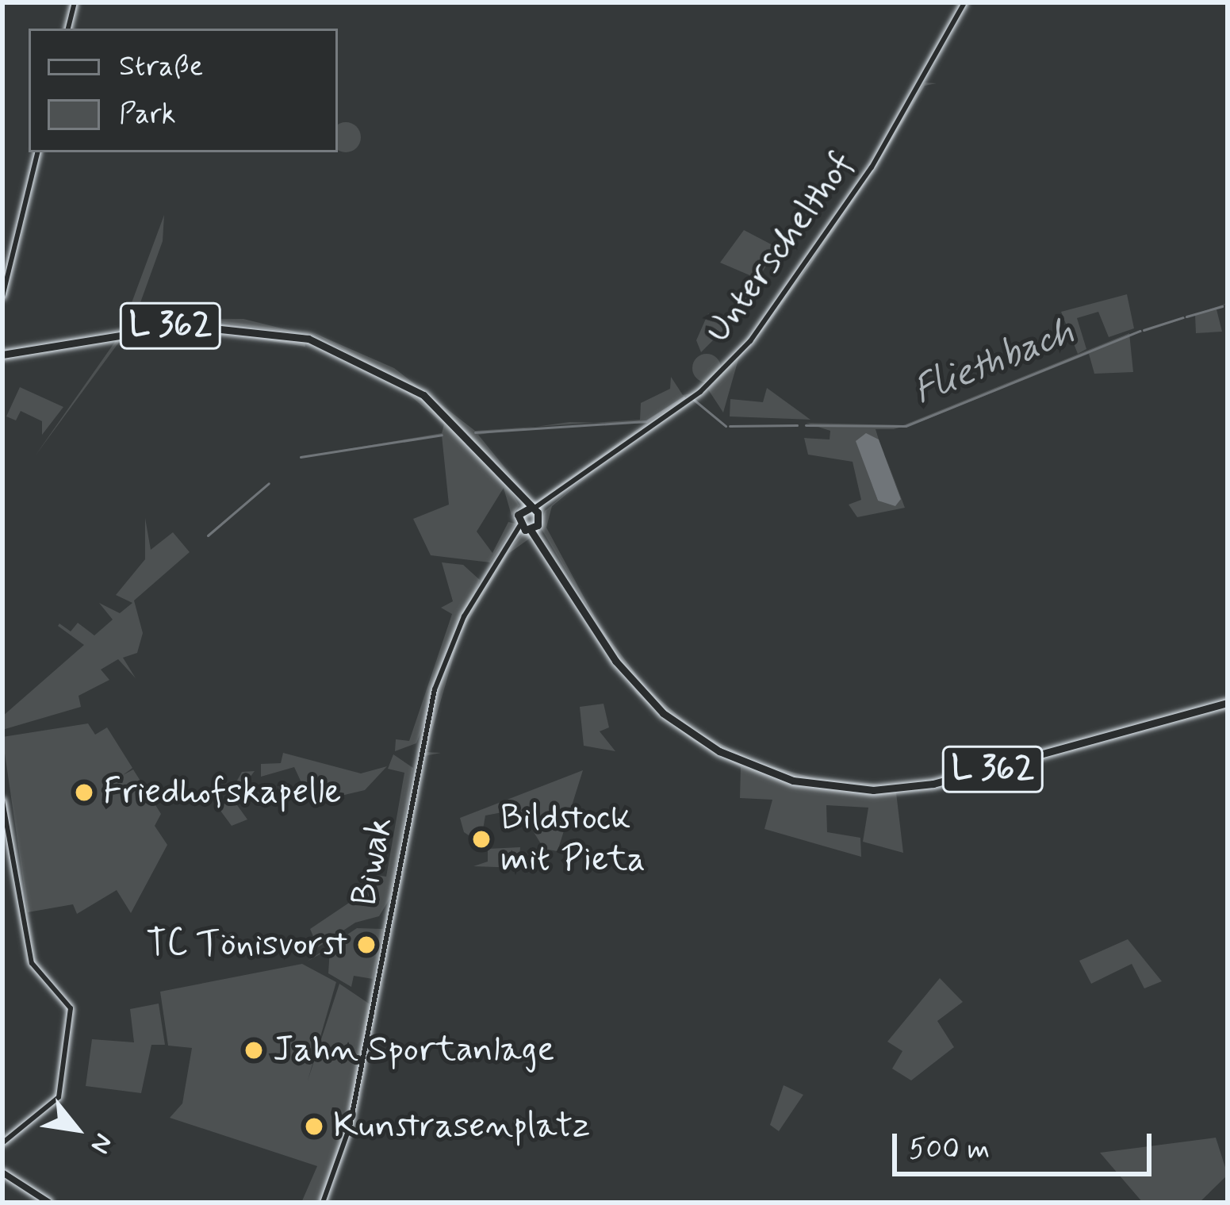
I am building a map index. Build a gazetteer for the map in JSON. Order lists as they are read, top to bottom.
{
  "streets": {
    "main road": ["L 362"],
    "street": ["Unterschelthof", "Biwak"]
  },
  "crossings": [
    ["Unterschelthof", "L 362"],
    ["L 362", "Biwak"]
  ],
  "water": ["Fliethbach"],
  "places": [
    "Friedhofskapelle",
    "Bildstock mit Pieta",
    "TC Tönisvorst",
    "Jahn Sportanlage",
    "Kunstrasenplatz"
  ],
  "legend": ["Straße", "Park"],
  "scale_bar": "500 m",
  "north": "bottom right"
}
